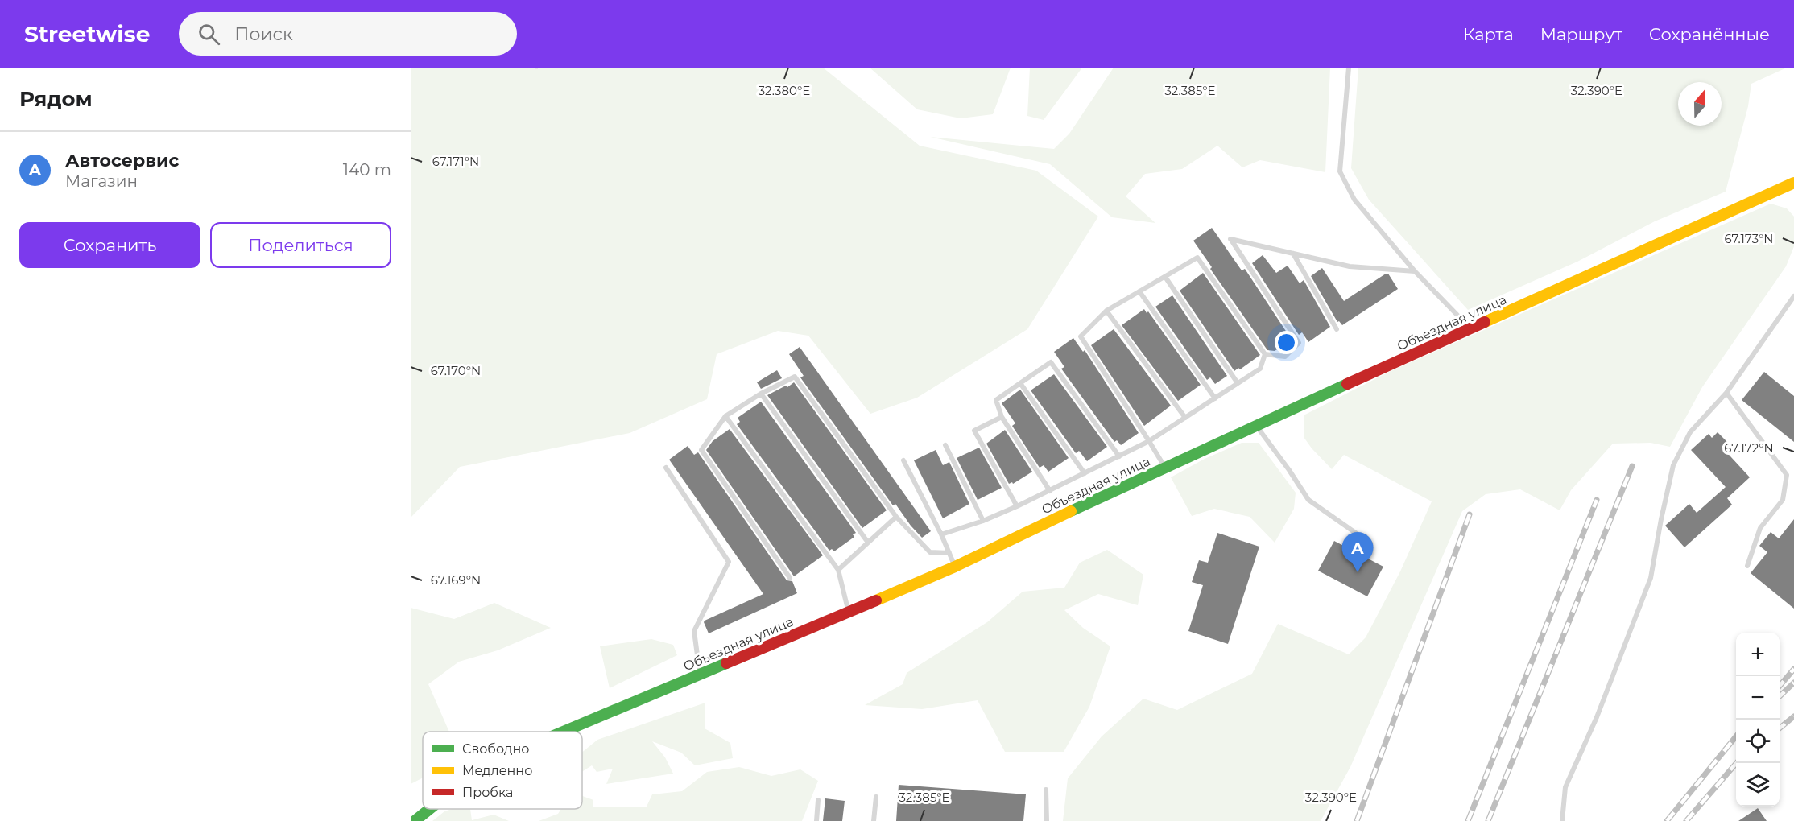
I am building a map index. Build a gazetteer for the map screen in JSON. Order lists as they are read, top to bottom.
{
  "streets": {
    "main road": ["Объездная улица"]
  },
  "legend": ["Свободно", "Медленно", "Пробка"],
  "north": "top",
  "page": {
    "header": "Streetwise",
    "search": "Поиск",
    "nav": ["Карта", "Маршрут", "Сохранённые"],
    "heading": "Рядом",
    "list": [
      {
        "mark": "A",
        "name": "Автосервис",
        "note": "Магазин",
        "value": "140 m"
      }
    ],
    "buttons": ["Сохранить", "Поделиться"],
    "pins": "A",
    "map_buttons": ["+", "−"]
  },
  "coordinates": [
    "32.380°E",
    "32.390°E",
    "32.385°E",
    "67.171°N",
    "67.173°N",
    "67.170°N",
    "67.172°N",
    "67.169°N"
  ]
}
